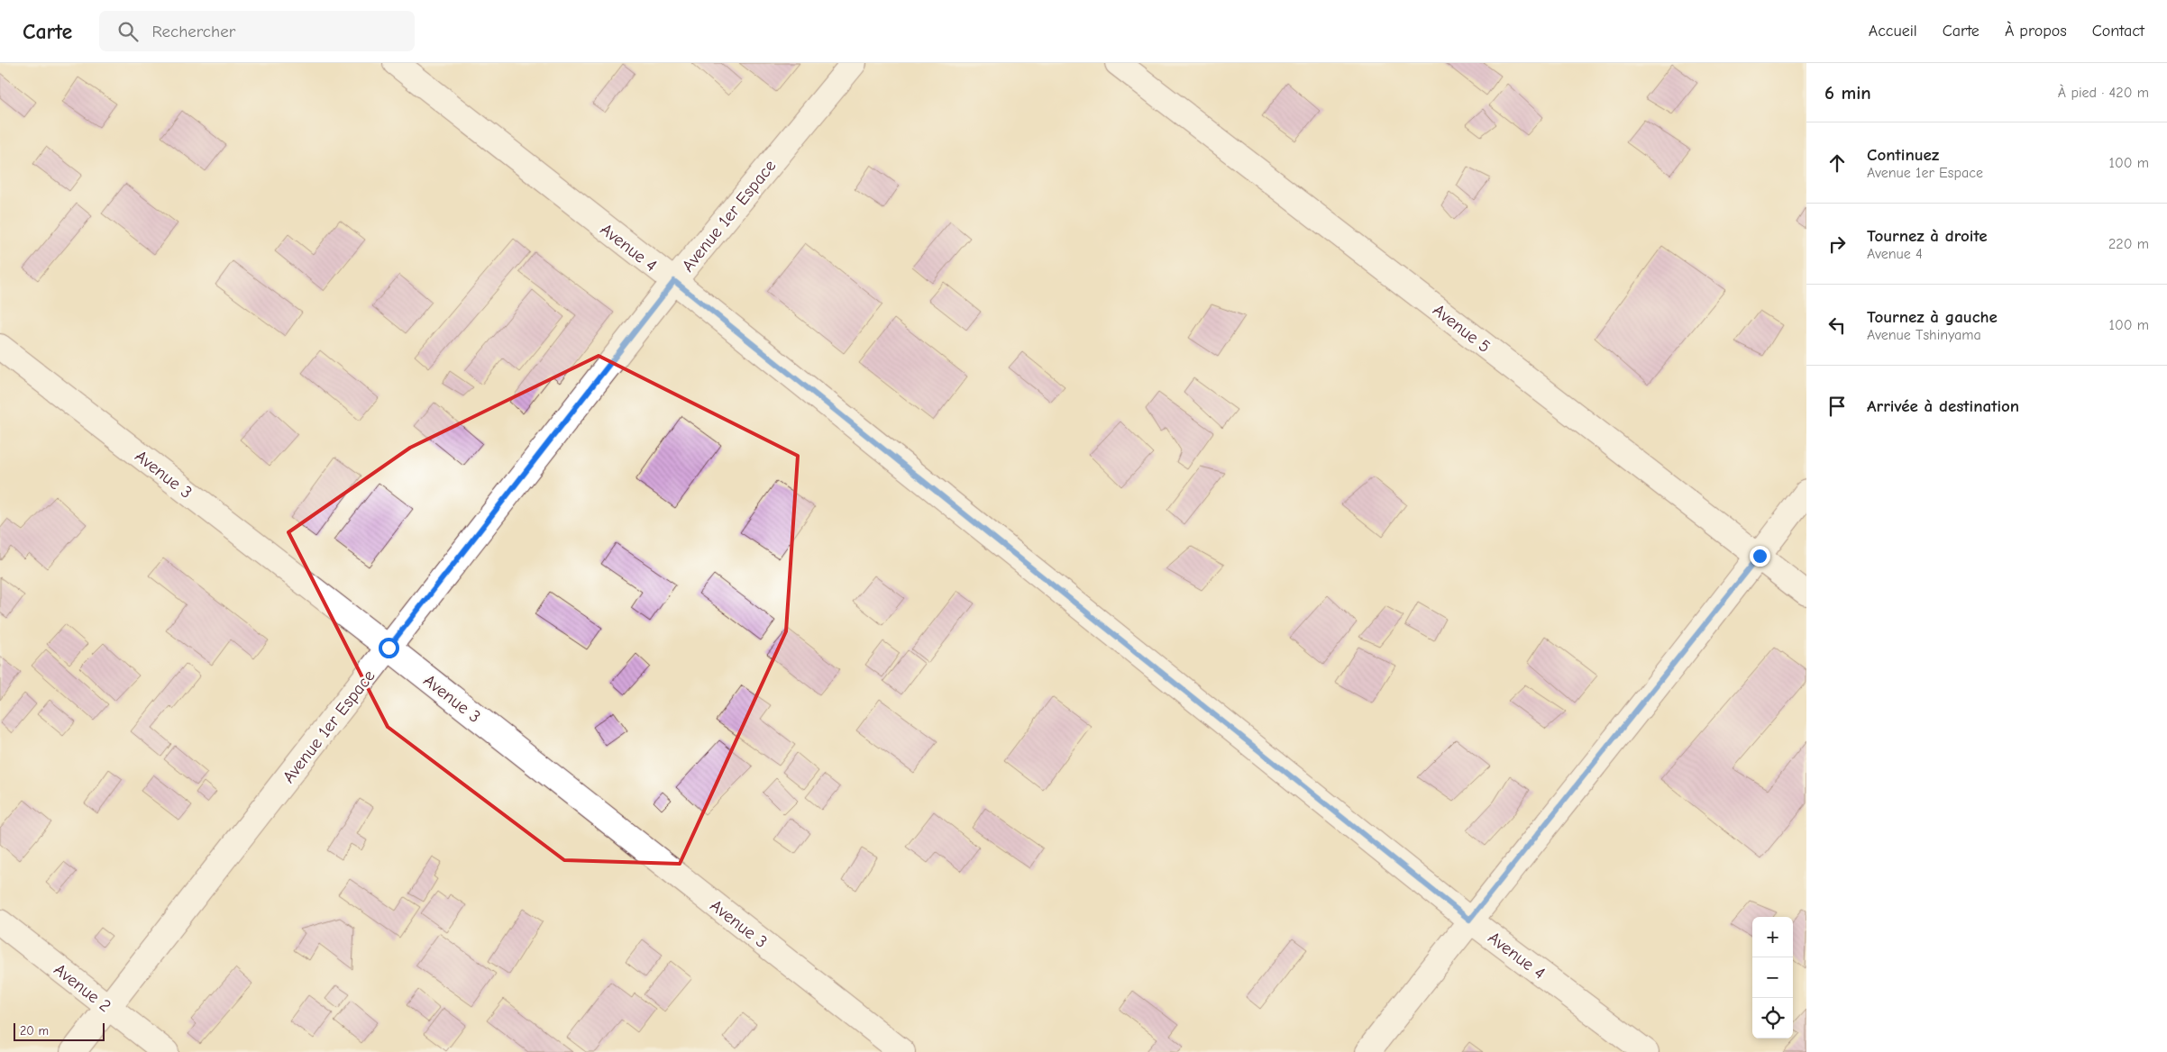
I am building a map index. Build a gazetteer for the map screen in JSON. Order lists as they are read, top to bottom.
{
  "streets": {
    "street": [
      "Avenue 1er Espace",
      "Avenue 4",
      "Avenue 5",
      "Avenue 3",
      "Avenue 2"
    ]
  },
  "crossings": [
    ["Avenue 1er Espace", "Avenue 4"],
    ["Avenue 1er Espace", "Avenue 3"],
    ["Avenue 1er Espace", "Avenue 2"]
  ],
  "scale_bar": "20 m",
  "page": {
    "header": "Carte",
    "search": "Rechercher",
    "nav": [
      "Accueil",
      "Carte",
      "À propos",
      "Contact"
    ],
    "heading": ["6 min", "À pied · 420 m"],
    "list": [
      ["Continuez", "Avenue 1er Espace", "100 m"],
      ["Tournez à droite", "Avenue 4", "220 m"],
      ["Tournez à gauche", "Avenue Tshinyama", "100 m"],
      "Arrivée à destination"
    ],
    "map_buttons": ["+", "−"],
    "scale": "20 m"
  }
}
